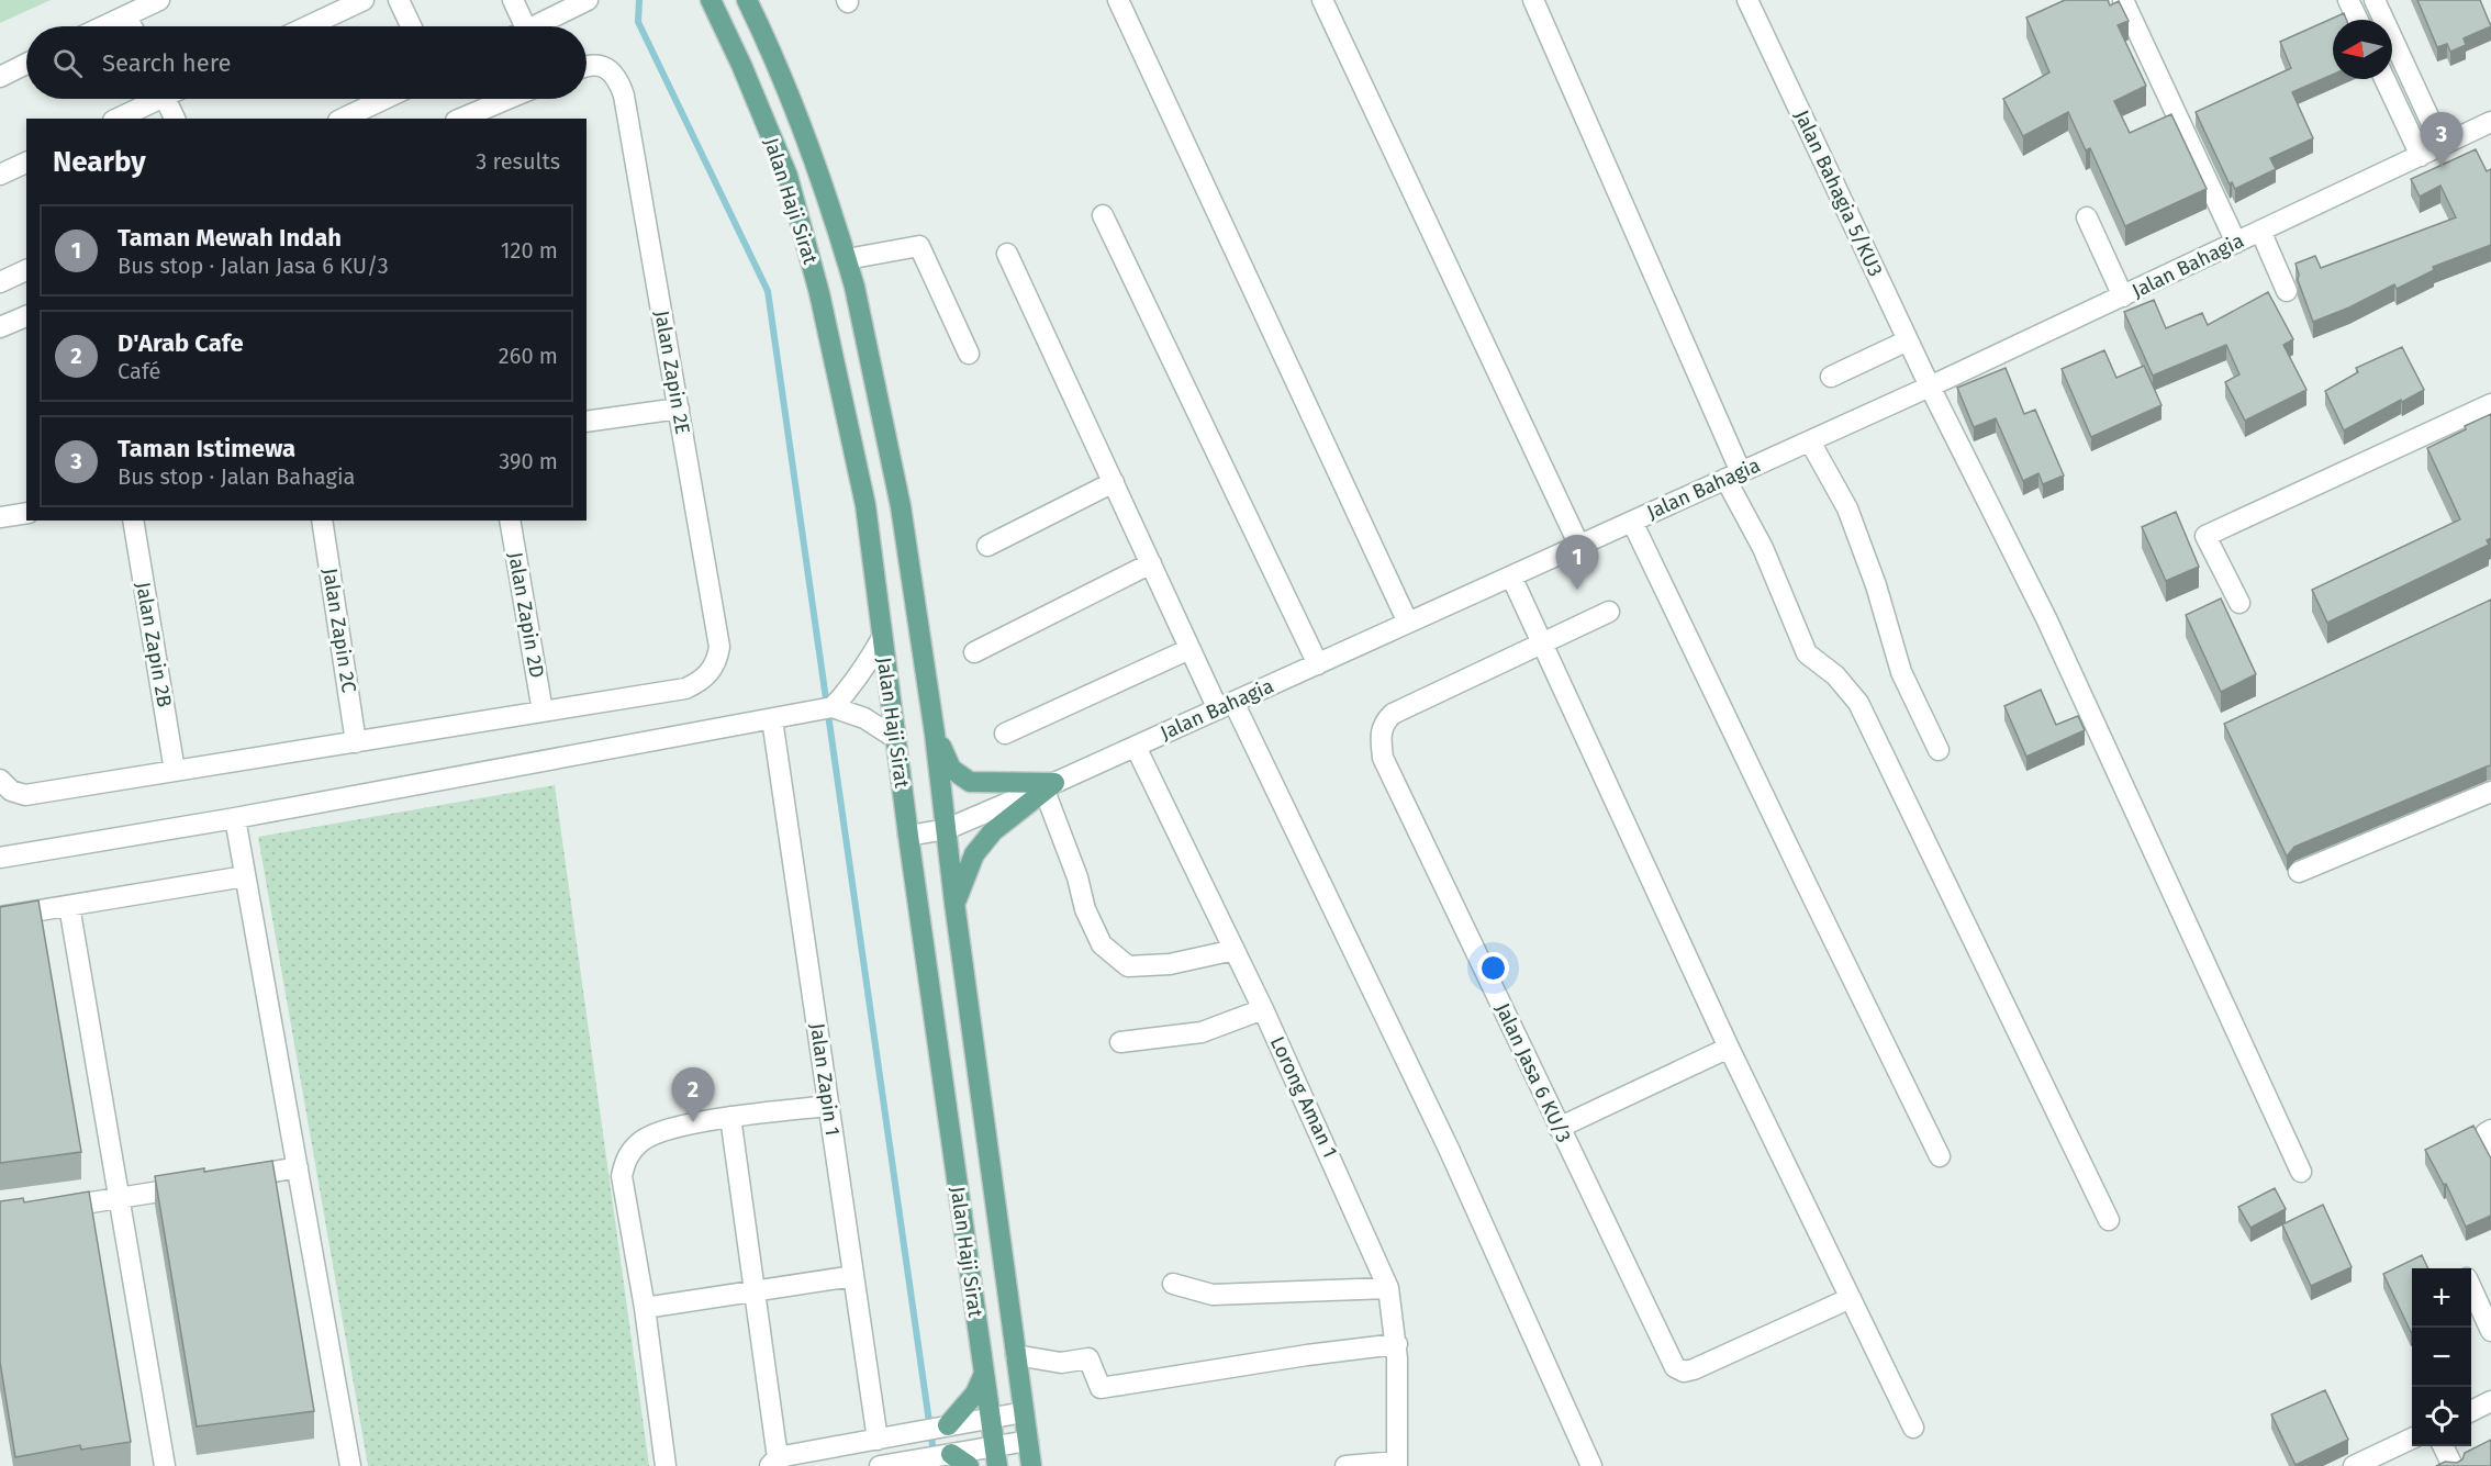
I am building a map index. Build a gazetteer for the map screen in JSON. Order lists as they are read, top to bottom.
{
  "streets": {
    "main road": ["Jalan Haji Sirat"],
    "street": [
      "Jalan Bahagia 5/KU3",
      "Jalan Bahagia",
      "Jalan Zapin 2E",
      "Jalan Zapin 2D",
      "Jalan Zapin 2C",
      "Jalan Zapin 2B",
      "Jalan Jasa 6 KU/3",
      "Jalan Zapin 1",
      "Lorong Aman 1"
    ]
  },
  "crossings": [
    ["Jalan Bahagia 5/KU3", "Jalan Bahagia"],
    ["Jalan Haji Sirat", "Jalan Bahagia"],
    ["Jalan Bahagia", "Lorong Aman 1"],
    ["Jalan Zapin 2E", "Jalan Zapin 2D"]
  ],
  "north": "left",
  "page": {
    "search": "Search here",
    "pins": ["3", "1", "2"],
    "heading": ["Nearby", "3 results"],
    "list": [
      {
        "mark": "1",
        "name": "Taman Mewah Indah",
        "note": "Bus stop · Jalan Jasa 6 KU/3",
        "value": "120 m"
      },
      {
        "mark": "2",
        "name": "D'Arab Cafe",
        "note": "Café",
        "value": "260 m"
      },
      {
        "mark": "3",
        "name": "Taman Istimewa",
        "note": "Bus stop · Jalan Bahagia",
        "value": "390 m"
      }
    ],
    "map_buttons": ["+", "−"]
  }
}
